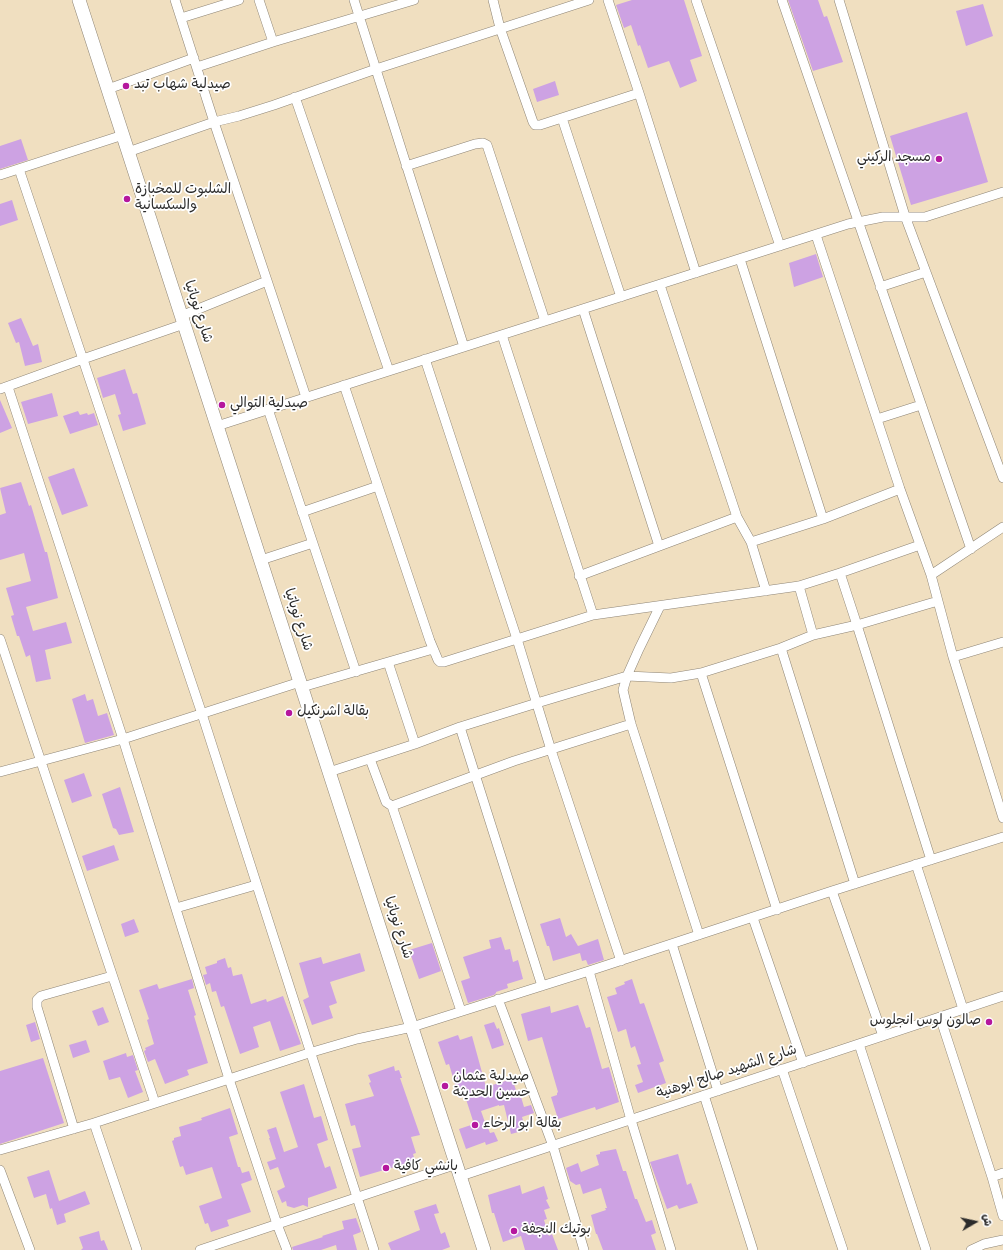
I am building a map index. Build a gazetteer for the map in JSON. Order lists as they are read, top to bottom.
{
  "streets": {
    "street": ["شارع نوباتيا", "شارع الشهيد صالح ابوهنية"]
  },
  "crossings": [
    ["شارع نوباتيا", "شارع الشهيد صالح ابوهنية"]
  ],
  "places": [
    "صيدلية شهاب تبد",
    "مسجد الركيني",
    "الشلبوت للمخبازة والسكسانية",
    "صيدلية التوالي",
    "بقالة اشرنكيل",
    "صالون لوس انجلوس",
    "صيدلية عثمان حسين الحديثة",
    "بقالة ابو الرخاء",
    "بانشي كافية",
    "بوتيك النجفة"
  ],
  "north": "right"
}
